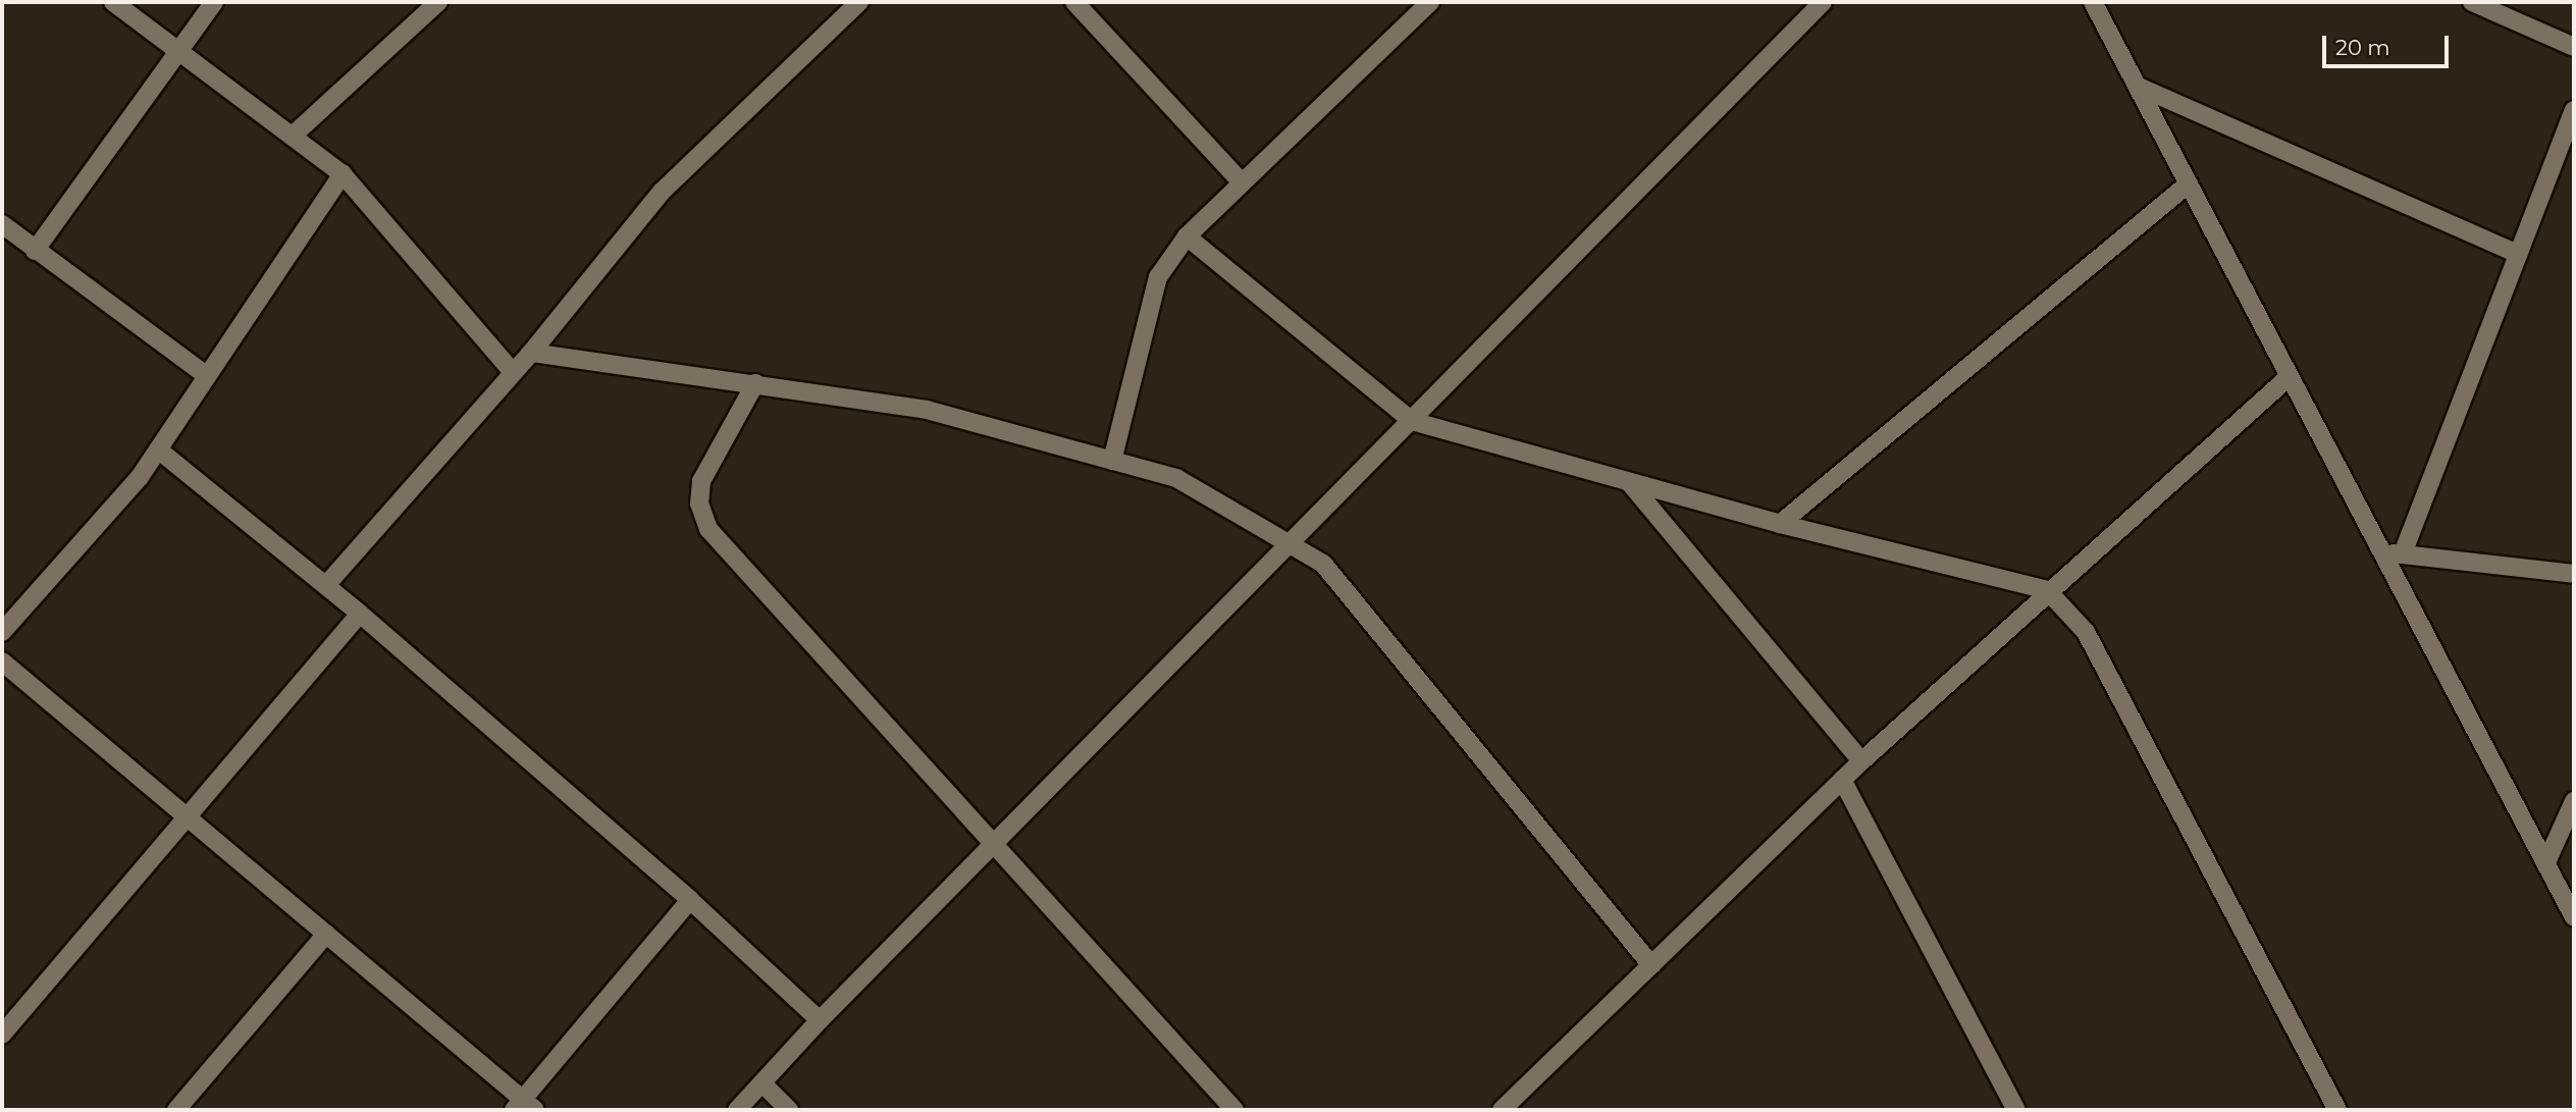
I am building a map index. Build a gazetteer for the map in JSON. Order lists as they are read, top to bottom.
{
  "scale_bar": "20 m"
}
